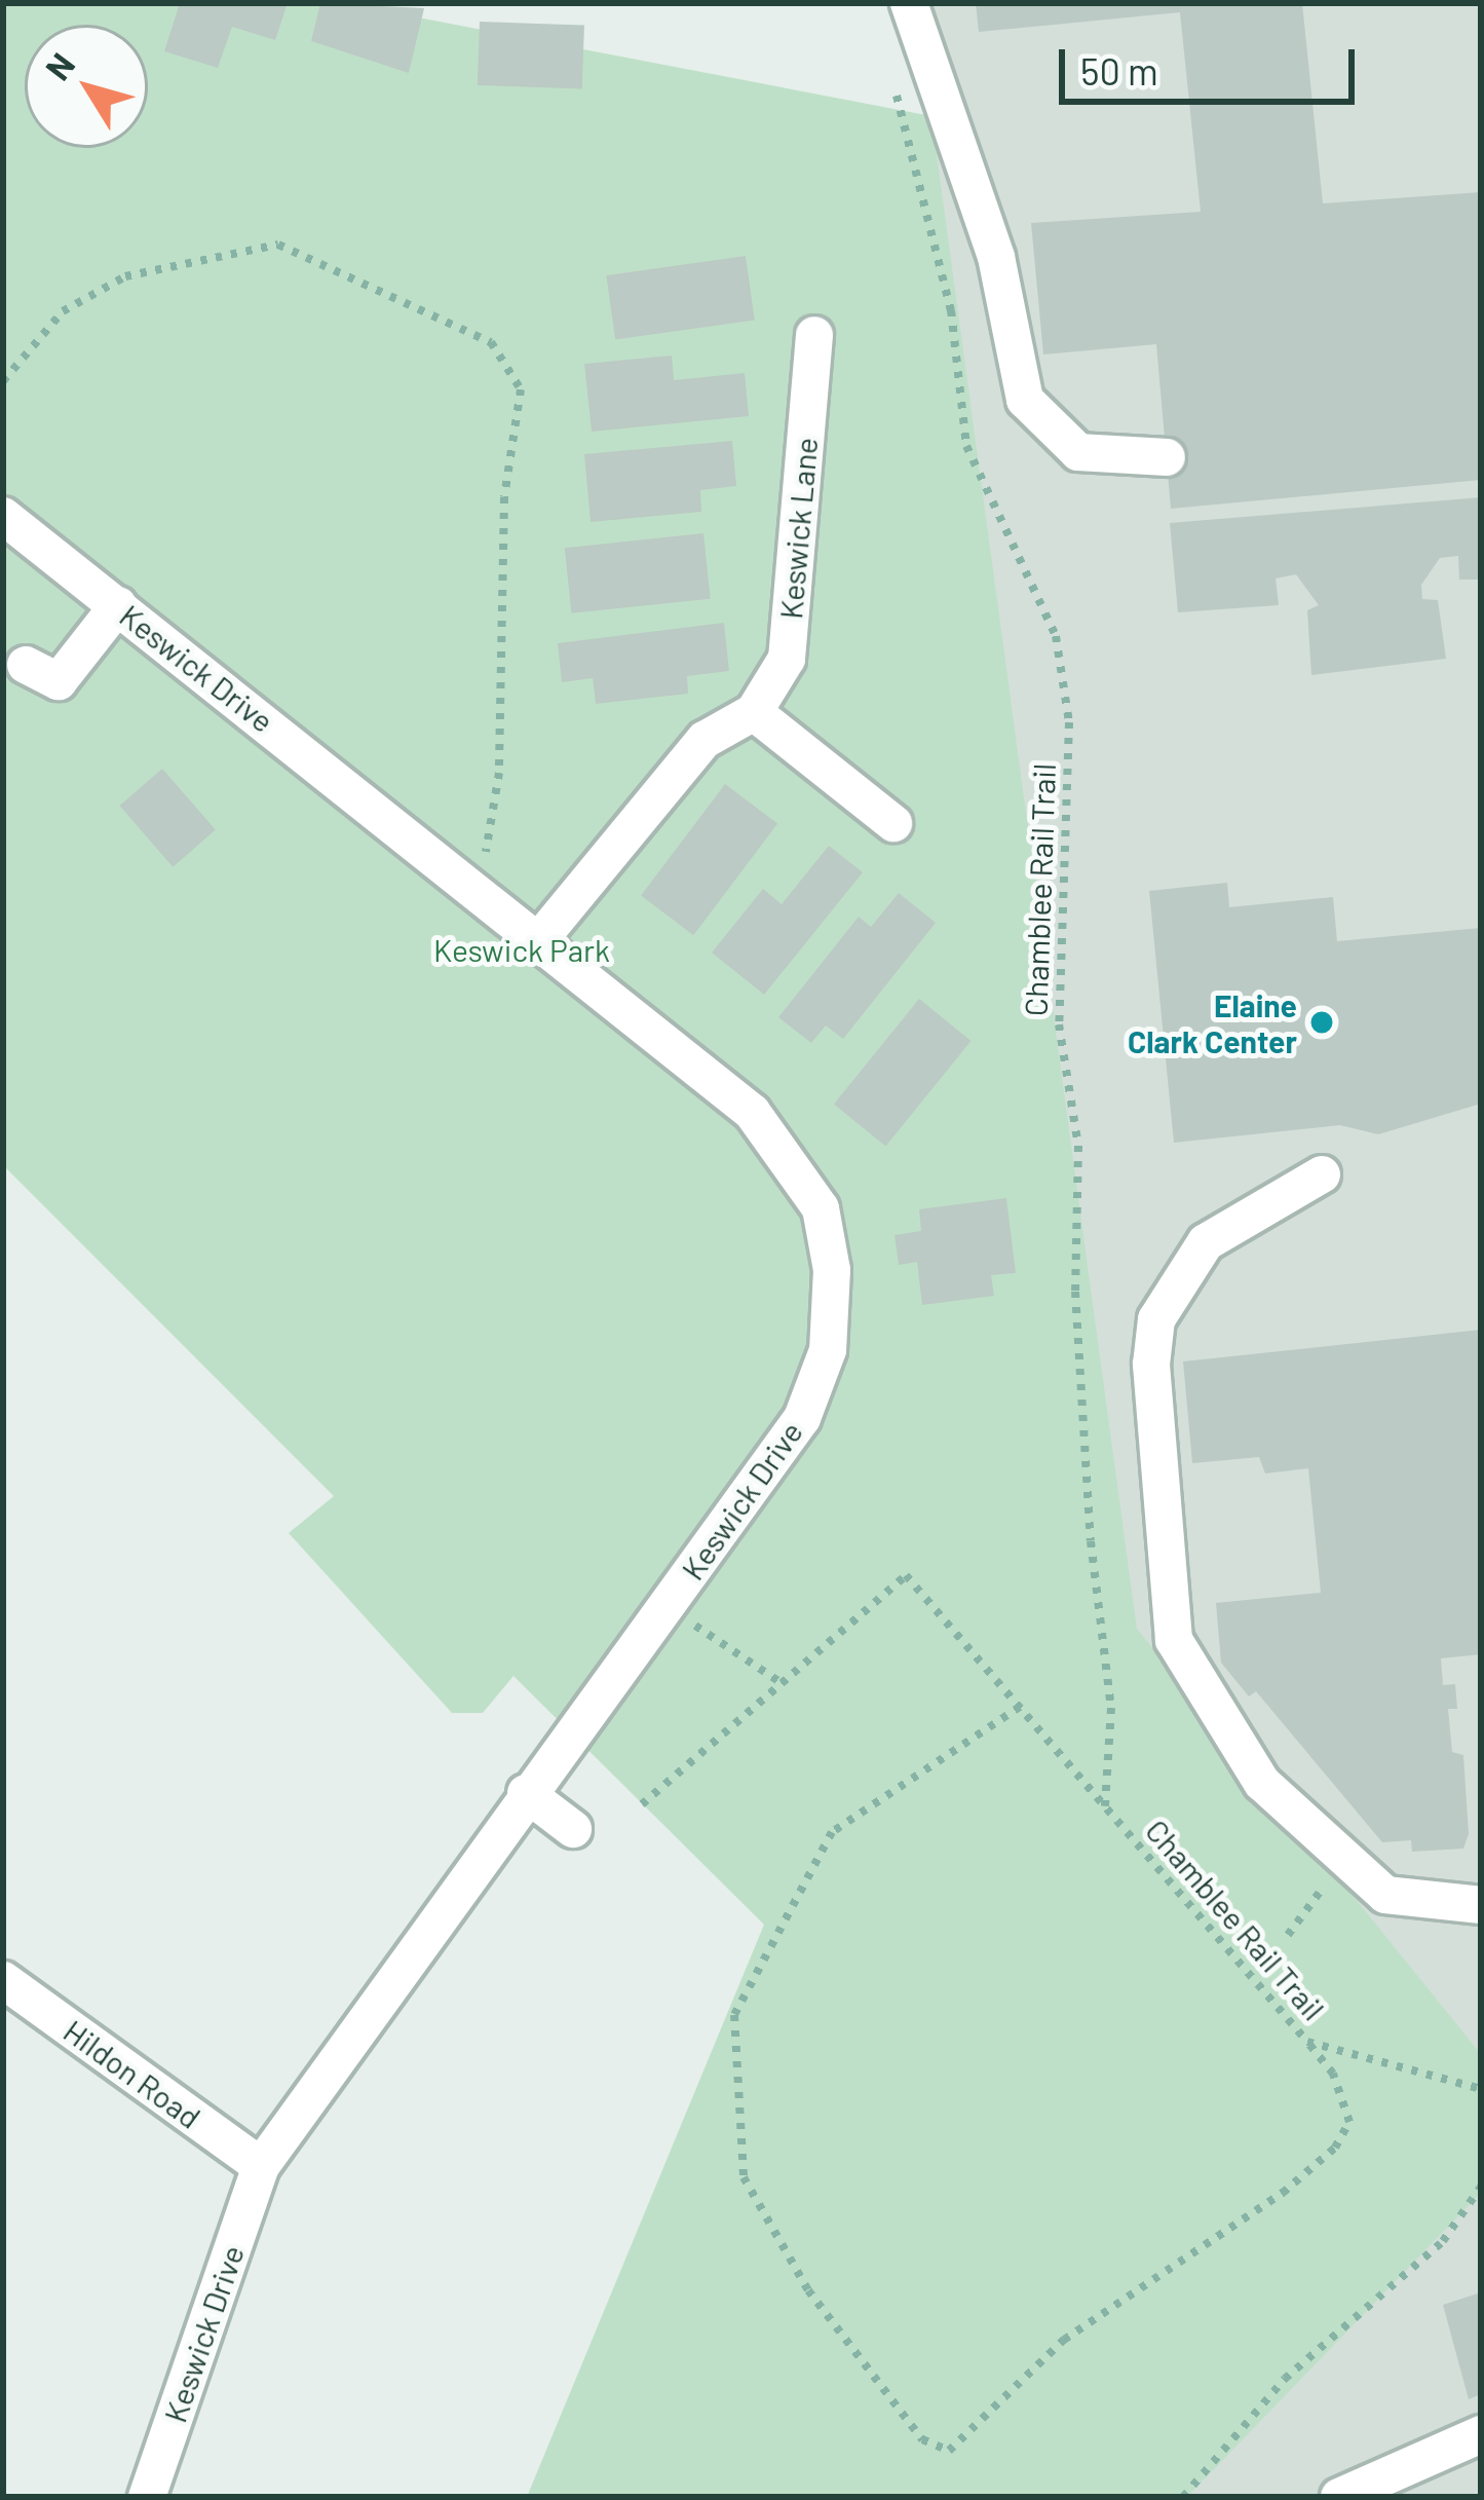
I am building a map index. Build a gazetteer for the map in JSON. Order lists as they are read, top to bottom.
{
  "streets": {
    "street": ["Keswick Lane", "Keswick Drive", "Hildon Road"],
    "path": ["Chamblee Rail Trail"]
  },
  "crossings": [
    ["Keswick Lane", "Keswick Drive"],
    ["Keswick Drive", "Hildon Road"]
  ],
  "parks": ["Keswick Park"],
  "places": ["Elaine Clark Center"],
  "scale_bar": "50 m",
  "north": "top left"
}
